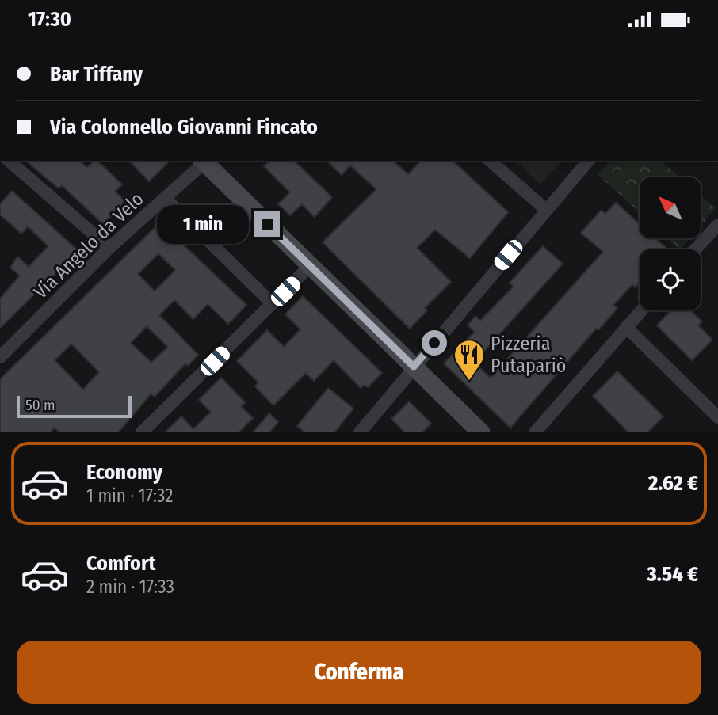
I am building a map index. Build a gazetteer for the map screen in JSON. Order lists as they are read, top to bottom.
{
  "streets": {
    "street": ["Via Angelo da Velo"]
  },
  "places": {
    "restaurant": ["Pizzeria Putapariò"]
  },
  "scale_bar": "50 m",
  "north": "top left",
  "page": {
    "status": "17:30",
    "banner": ["Bar Tiffany", "Via Colonnello Giovanni Fincato"],
    "bubble": "1 min",
    "scale": "50 m",
    "list": [
      {
        "name": "Economy",
        "note": "1 min · 17:32",
        "value": "2.62 €"
      },
      {
        "name": "Comfort",
        "note": "2 min · 17:33",
        "value": "3.54 €"
      }
    ],
    "buttons": "Conferma"
  }
}
